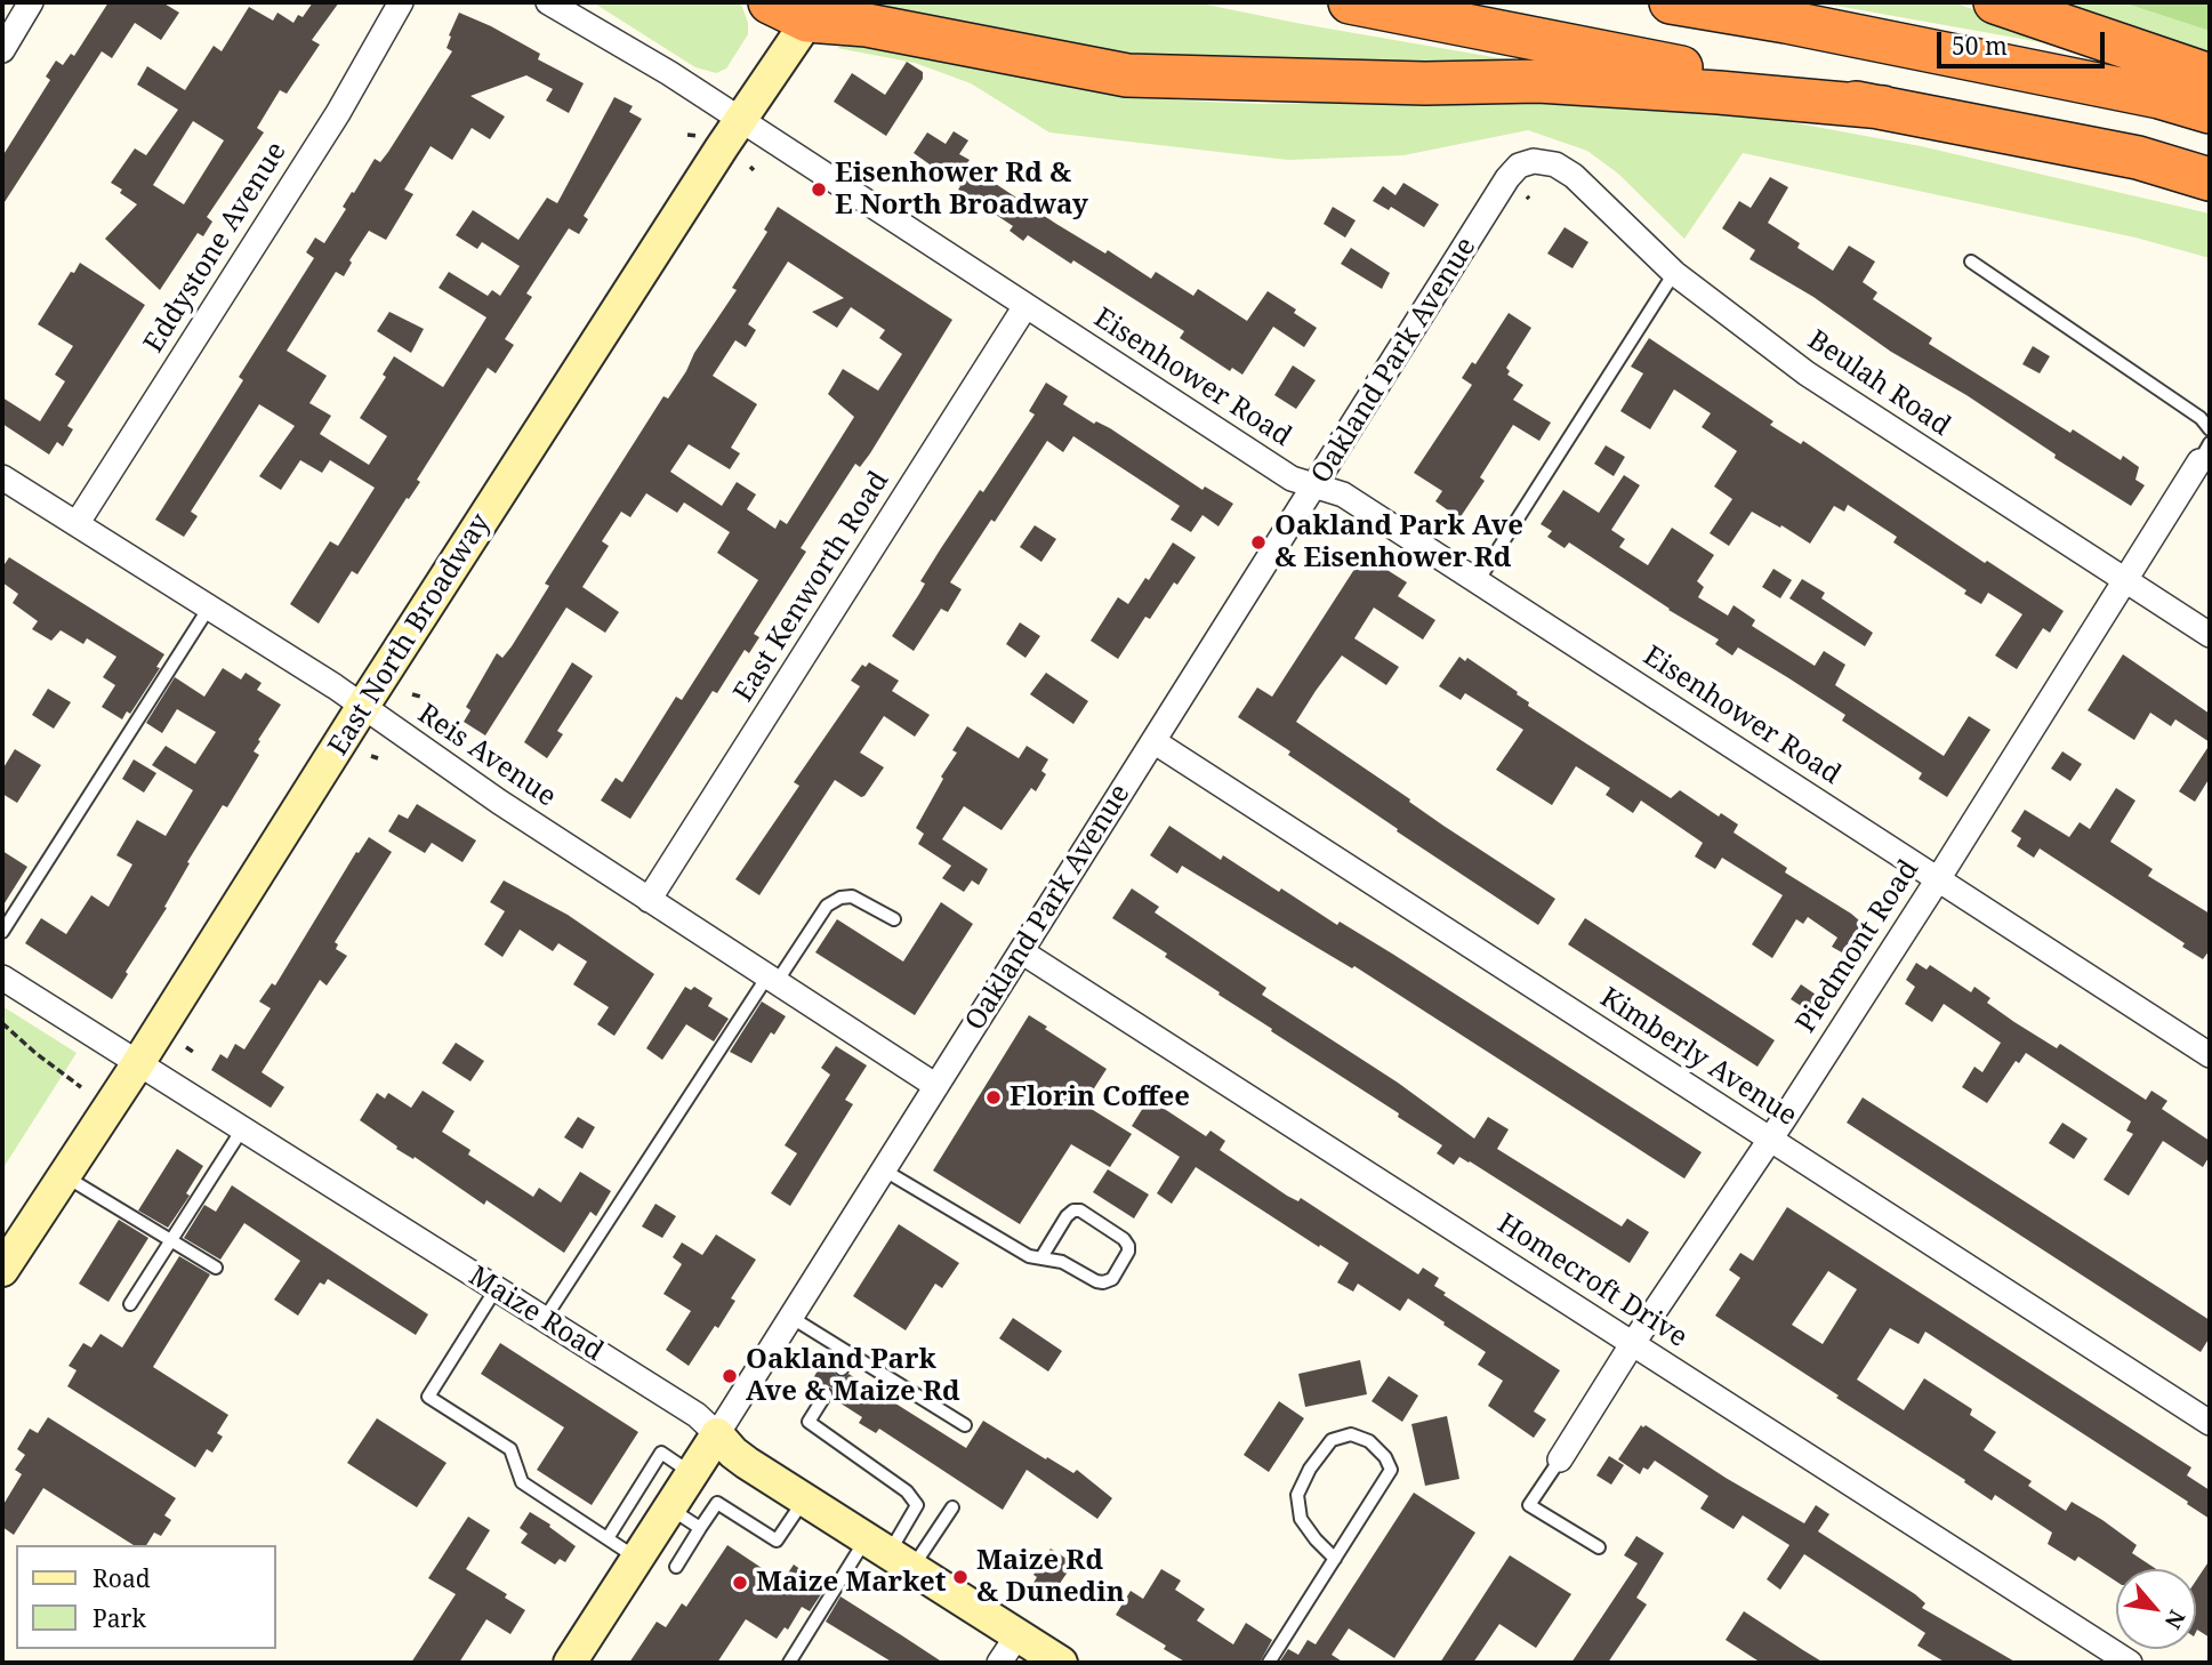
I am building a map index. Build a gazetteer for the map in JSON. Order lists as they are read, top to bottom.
{
  "streets": {
    "main road": ["Oakland Park Avenue", "East North Broadway", "Maize Road"],
    "street": [
      "Eddystone Avenue",
      "Eisenhower Road",
      "Beulah Road",
      "East Kenworth Road",
      "Reis Avenue",
      "Piedmont Road",
      "Kimberly Avenue",
      "Homecroft Drive"
    ]
  },
  "crossings": [
    ["Eddystone Avenue", "Reis Avenue"],
    ["Oakland Park Avenue", "Eisenhower Road"],
    ["Oakland Park Avenue", "Beulah Road"],
    ["Oakland Park Avenue", "Reis Avenue"],
    ["Oakland Park Avenue", "Kimberly Avenue"],
    ["Oakland Park Avenue", "Homecroft Drive"],
    ["Oakland Park Avenue", "Maize Road"],
    ["Eisenhower Road", "East Kenworth Road"],
    ["Eisenhower Road", "East North Broadway"],
    ["Eisenhower Road", "Piedmont Road"],
    ["Beulah Road", "Piedmont Road"],
    ["East Kenworth Road", "Reis Avenue"],
    ["East North Broadway", "Reis Avenue"],
    ["East North Broadway", "Maize Road"],
    ["Piedmont Road", "Kimberly Avenue"],
    ["Piedmont Road", "Homecroft Drive"]
  ],
  "places": [
    "Eisenhower Rd & E North Broadway",
    "Oakland Park Ave & Eisenhower Rd",
    "Florin Coffee",
    "Oakland Park Ave & Maize Rd",
    "Maize Rd & Dunedin",
    "Maize Market"
  ],
  "legend": ["Road", "Park"],
  "scale_bar": "50 m",
  "north": "bottom right"
}
